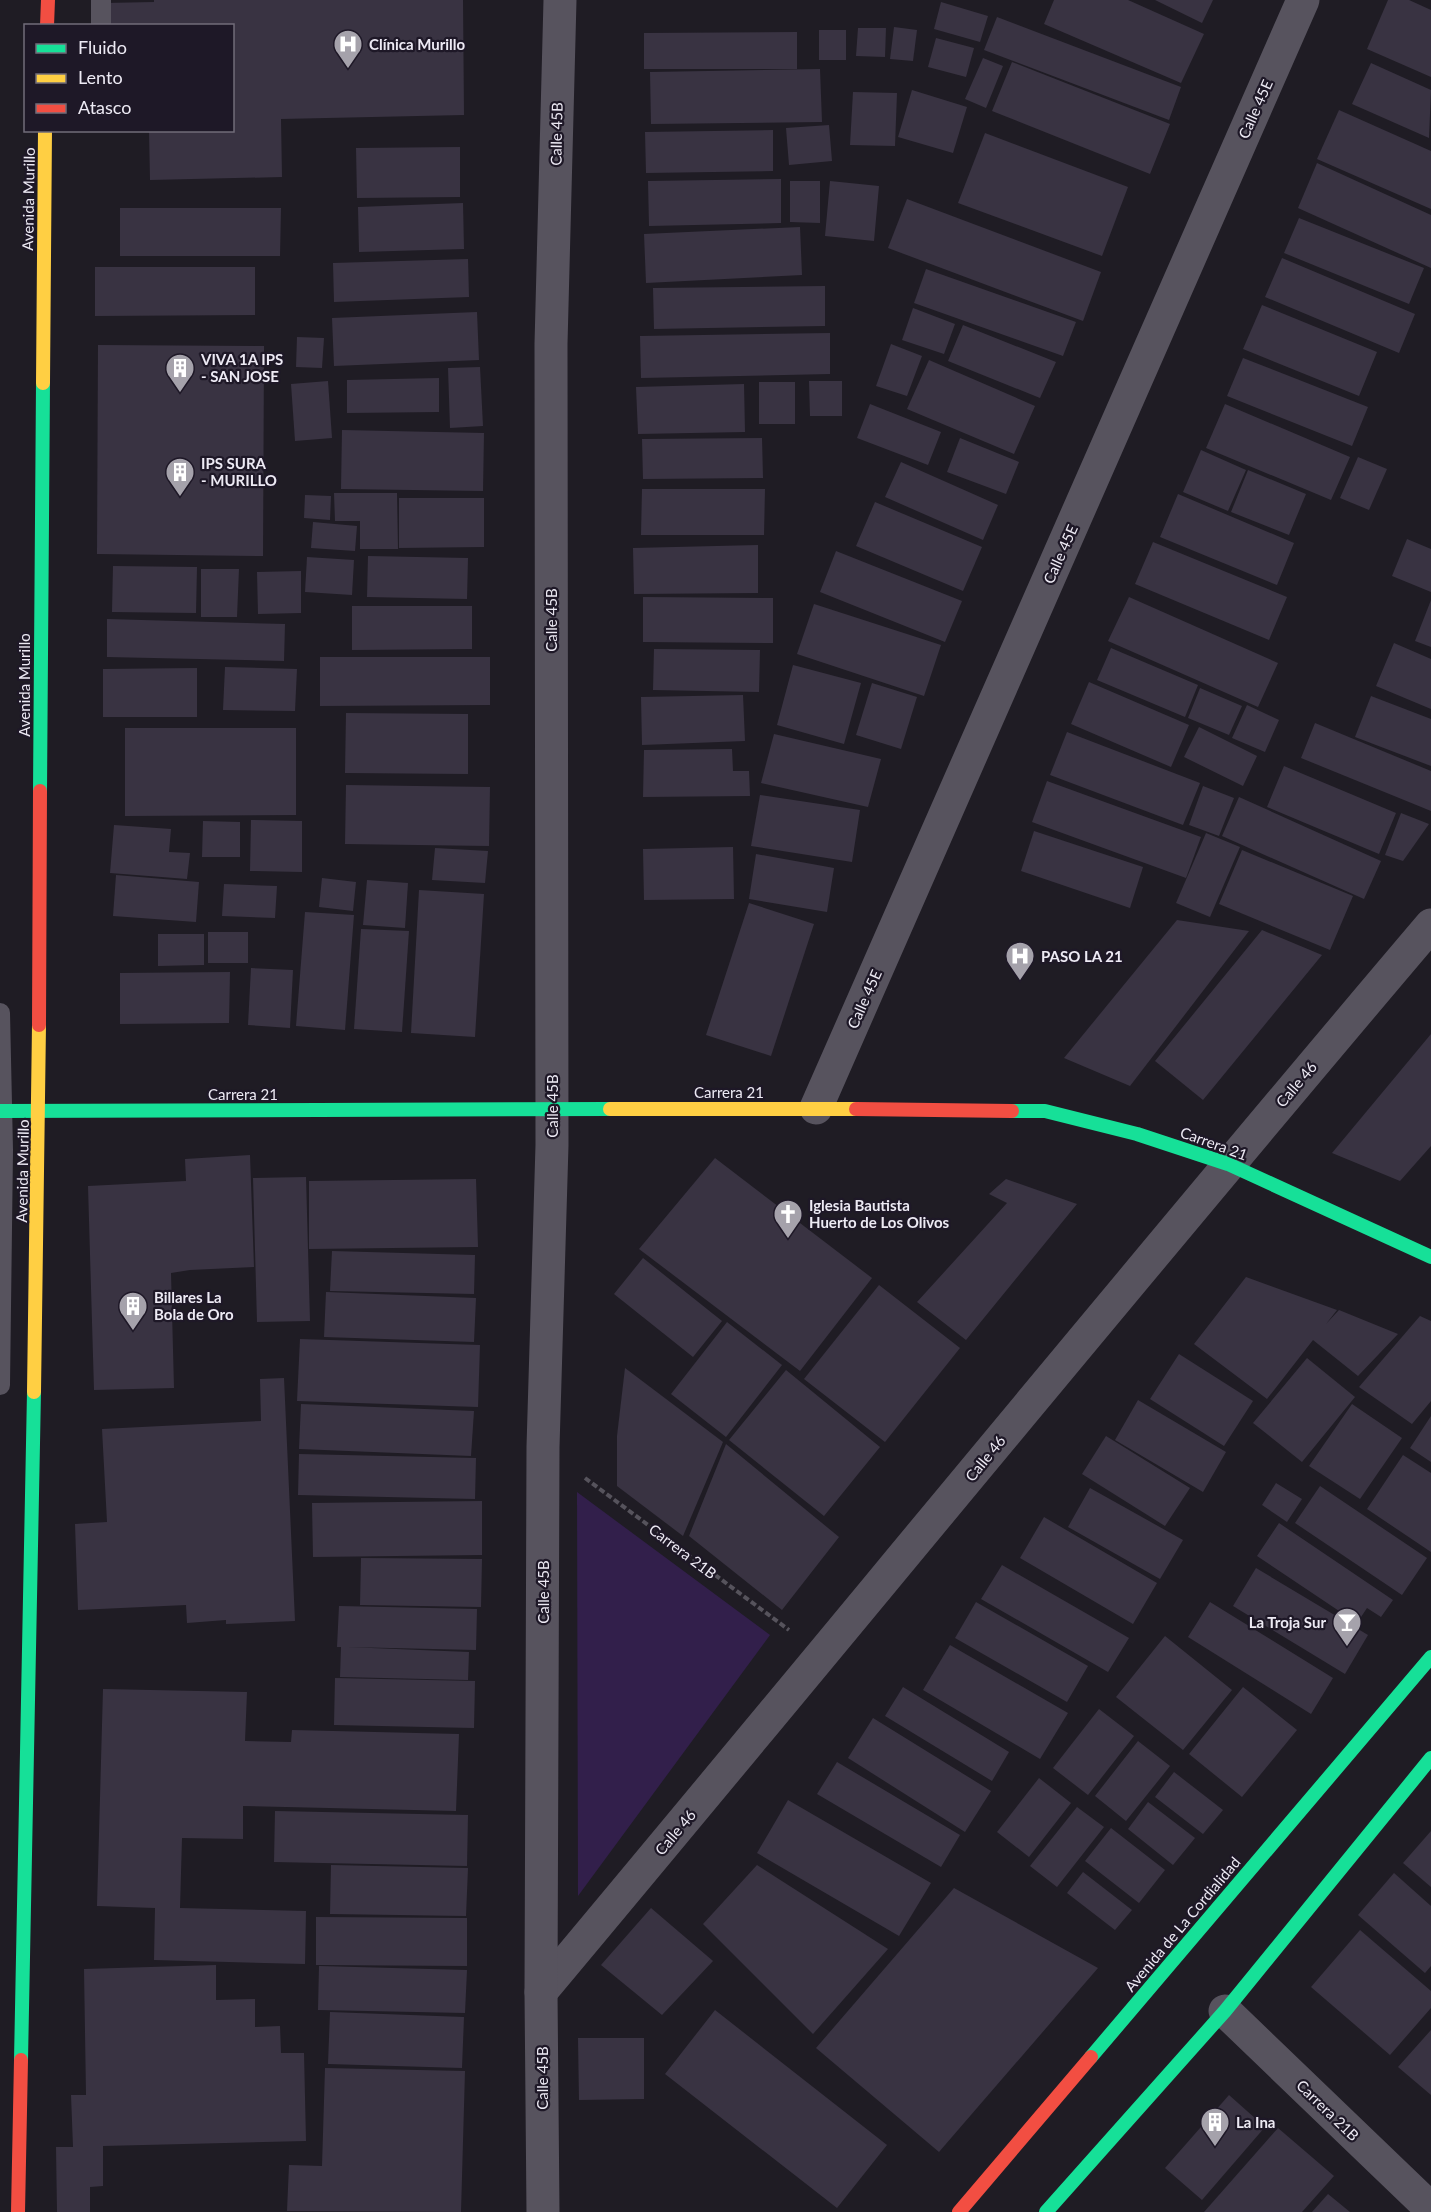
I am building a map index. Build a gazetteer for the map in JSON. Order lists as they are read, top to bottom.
{
  "streets": {
    "main road": ["Avenida Murillo", "Carrera 21", "Avenida de La Cordialidad"],
    "street": [
      "Calle 45E",
      "Calle 45B",
      "Calle 46",
      "Carrera 21B"
    ]
  },
  "crossings": [
    ["Calle 45E", "Carrera 21"],
    ["Calle 45B", "Calle 46"],
    ["Calle 45B", "Carrera 21"],
    ["Calle 45B", "Carrera 21B"],
    ["Avenida Murillo", "Carrera 21"],
    ["Calle 46", "Carrera 21"],
    ["Calle 46", "Carrera 21B"]
  ],
  "places": {
    "hospital": ["Clínica Murillo", "PASO LA 21"],
    "building": [
      "VIVA 1A IPS - SAN JOSE",
      "IPS SURA - MURILLO",
      "Billares La Bola de Oro",
      "La Ina"
    ],
    "church": ["Iglesia Bautista Huerto de Los Olivos"],
    "bar": ["La Troja Sur"]
  },
  "legend": ["Fluido", "Lento", "Atasco"]
}
